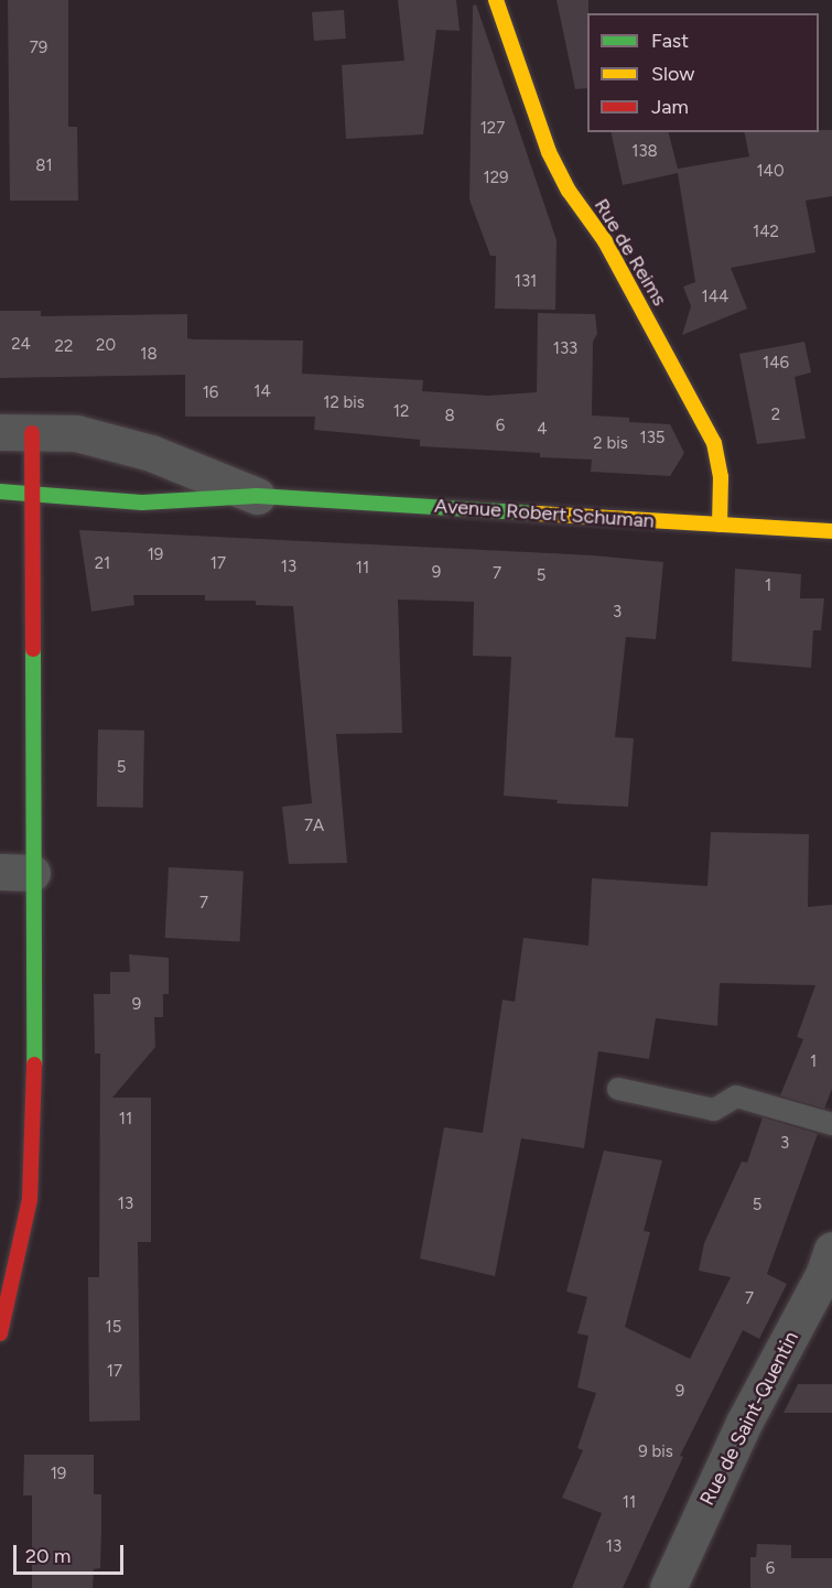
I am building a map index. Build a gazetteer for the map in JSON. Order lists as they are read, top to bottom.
{
  "streets": {
    "street": ["Rue de Reims", "Avenue Robert Schuman", "Rue de Saint-Quentin"]
  },
  "crossings": [
    ["Rue de Reims", "Avenue Robert Schuman"]
  ],
  "house_numbers": [
    "79",
    "127",
    "138",
    "81",
    "140",
    "129",
    "142",
    "131",
    "144",
    "24",
    "20",
    "22",
    "133",
    "18",
    "146",
    "14",
    "16",
    "12 bis",
    "12",
    "2",
    "8",
    "6",
    "4",
    "135",
    "2 bis",
    "19",
    "21",
    "17",
    "13",
    "11",
    "9",
    "7",
    "5",
    "1",
    "3",
    "5",
    "7A",
    "7",
    "9",
    "1",
    "11",
    "3",
    "13",
    "5",
    "7",
    "15",
    "17",
    "9",
    "9 bis",
    "19",
    "11",
    "13",
    "6"
  ],
  "legend": ["Fast", "Slow", "Jam"],
  "scale_bar": "20 m"
}
